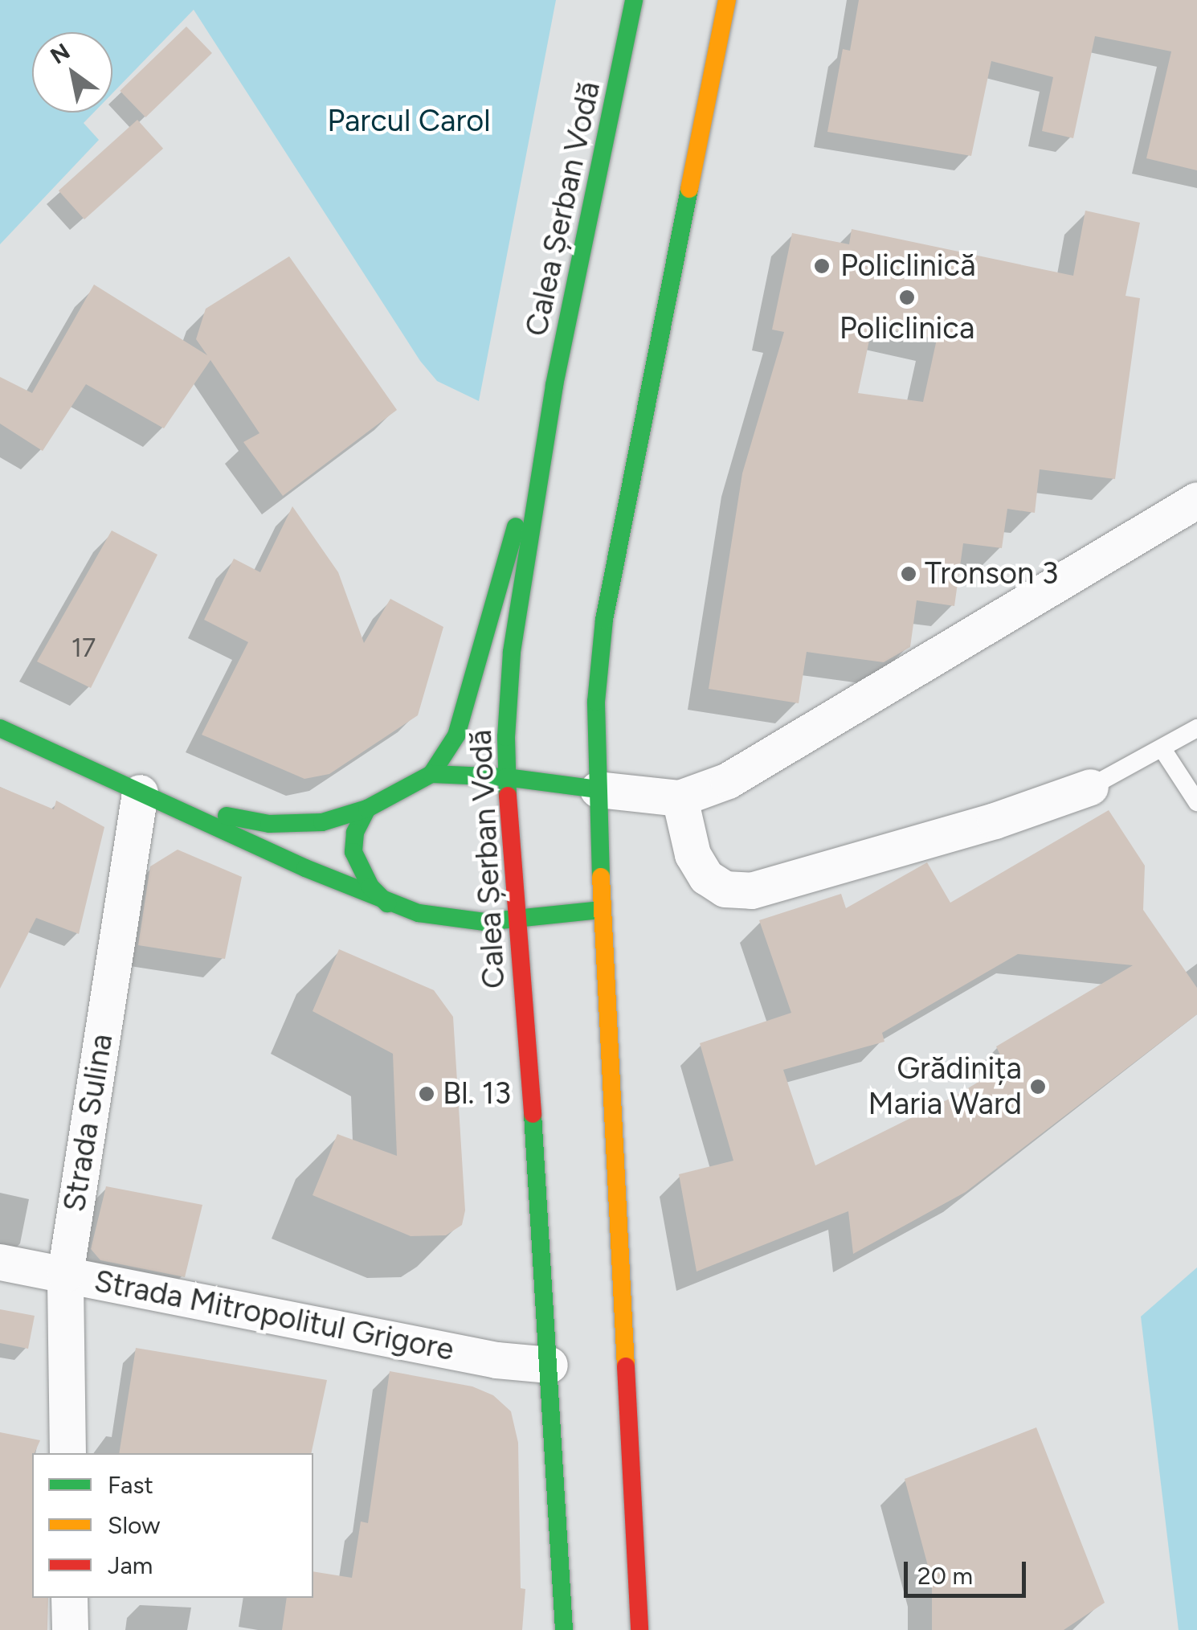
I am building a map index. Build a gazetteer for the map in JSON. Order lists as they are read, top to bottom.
{
  "streets": {
    "main road": ["Calea Șerban Vodă"],
    "street": ["Strada Sulina", "Strada Mitropolitul Grigore"]
  },
  "crossings": [
    ["Calea Șerban Vodă", "Strada Mitropolitul Grigore"],
    ["Strada Sulina", "Strada Mitropolitul Grigore"]
  ],
  "parks": ["Parcul Carol"],
  "places": [
    "Policlinică",
    "Policlinica",
    "Tronson 3",
    "Grădinița Maria Ward",
    "Bl. 13"
  ],
  "house_numbers": ["17"],
  "legend": ["Fast", "Slow", "Jam"],
  "scale_bar": "20 m",
  "north": "top left"
}
